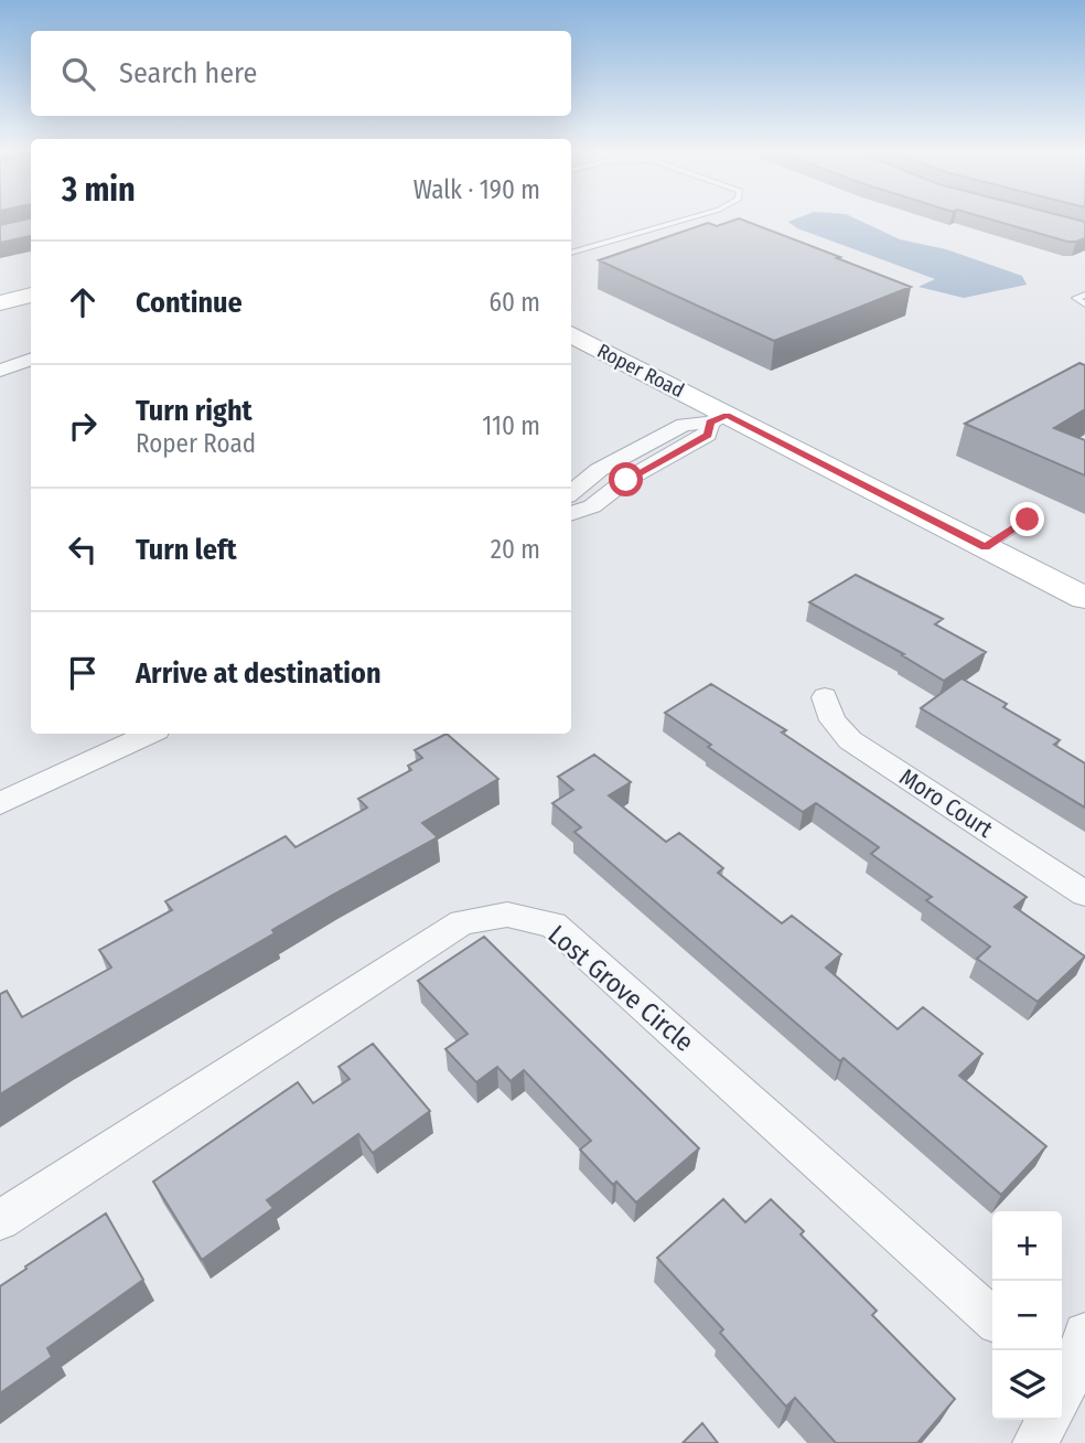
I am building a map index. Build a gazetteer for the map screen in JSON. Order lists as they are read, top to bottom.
{
  "streets": {
    "street": ["Roper Road", "Moro Court", "Lost Grove Circle"]
  },
  "page": {
    "search": "Search here",
    "heading": ["3 min", "Walk · 190 m"],
    "list": [
      ["Continue", "60 m"],
      ["Turn right", "Roper Road", "110 m"],
      ["Turn left", "20 m"],
      "Arrive at destination"
    ],
    "map_buttons": ["+", "−"]
  }
}
